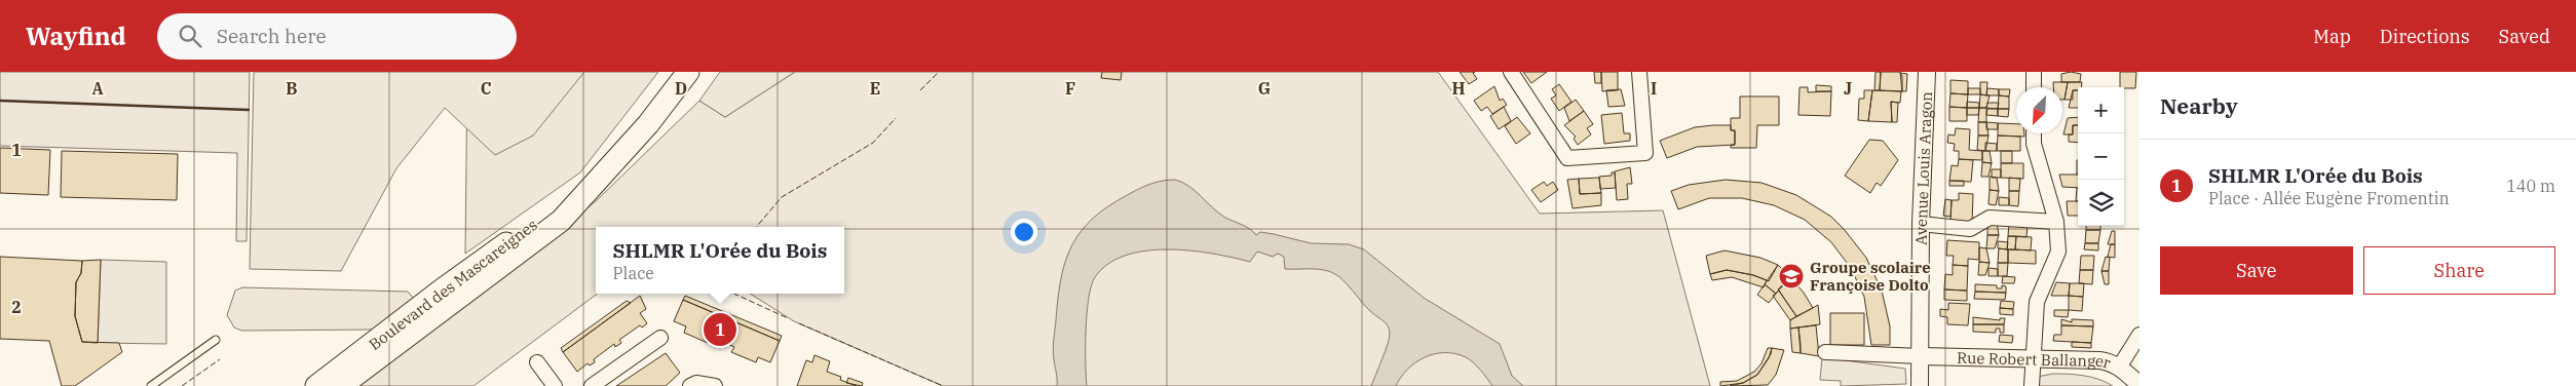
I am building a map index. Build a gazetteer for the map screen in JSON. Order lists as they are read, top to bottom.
{
  "streets": {
    "main road": ["Boulevard des Mascareignes"],
    "street": ["Avenue Louis Aragon", "Rue Robert Ballanger"]
  },
  "crossings": [
    ["Avenue Louis Aragon", "Rue Robert Ballanger"]
  ],
  "places": {
    "school or university": ["Groupe scolaire Françoise Dolto"]
  },
  "north": "bottom left",
  "page": {
    "header": "Wayfind",
    "search": "Search here",
    "nav": ["Map", "Directions", "Saved"],
    "heading": "Nearby",
    "map_buttons": ["+", "−"],
    "list": [
      {
        "mark": "1",
        "name": "SHLMR L'Orée du Bois",
        "note": "Place · Allée Eugène Fromentin",
        "value": "140 m"
      }
    ],
    "popup": ["SHLMR L'Orée du Bois", "Place"],
    "buttons": ["Save", "Share"],
    "pins": "1"
  },
  "grid": {
    "columns": [
      "A",
      "B",
      "C",
      "D",
      "E",
      "F",
      "G",
      "H",
      "I",
      "J"
    ],
    "rows": ["1", "2"]
  }
}
